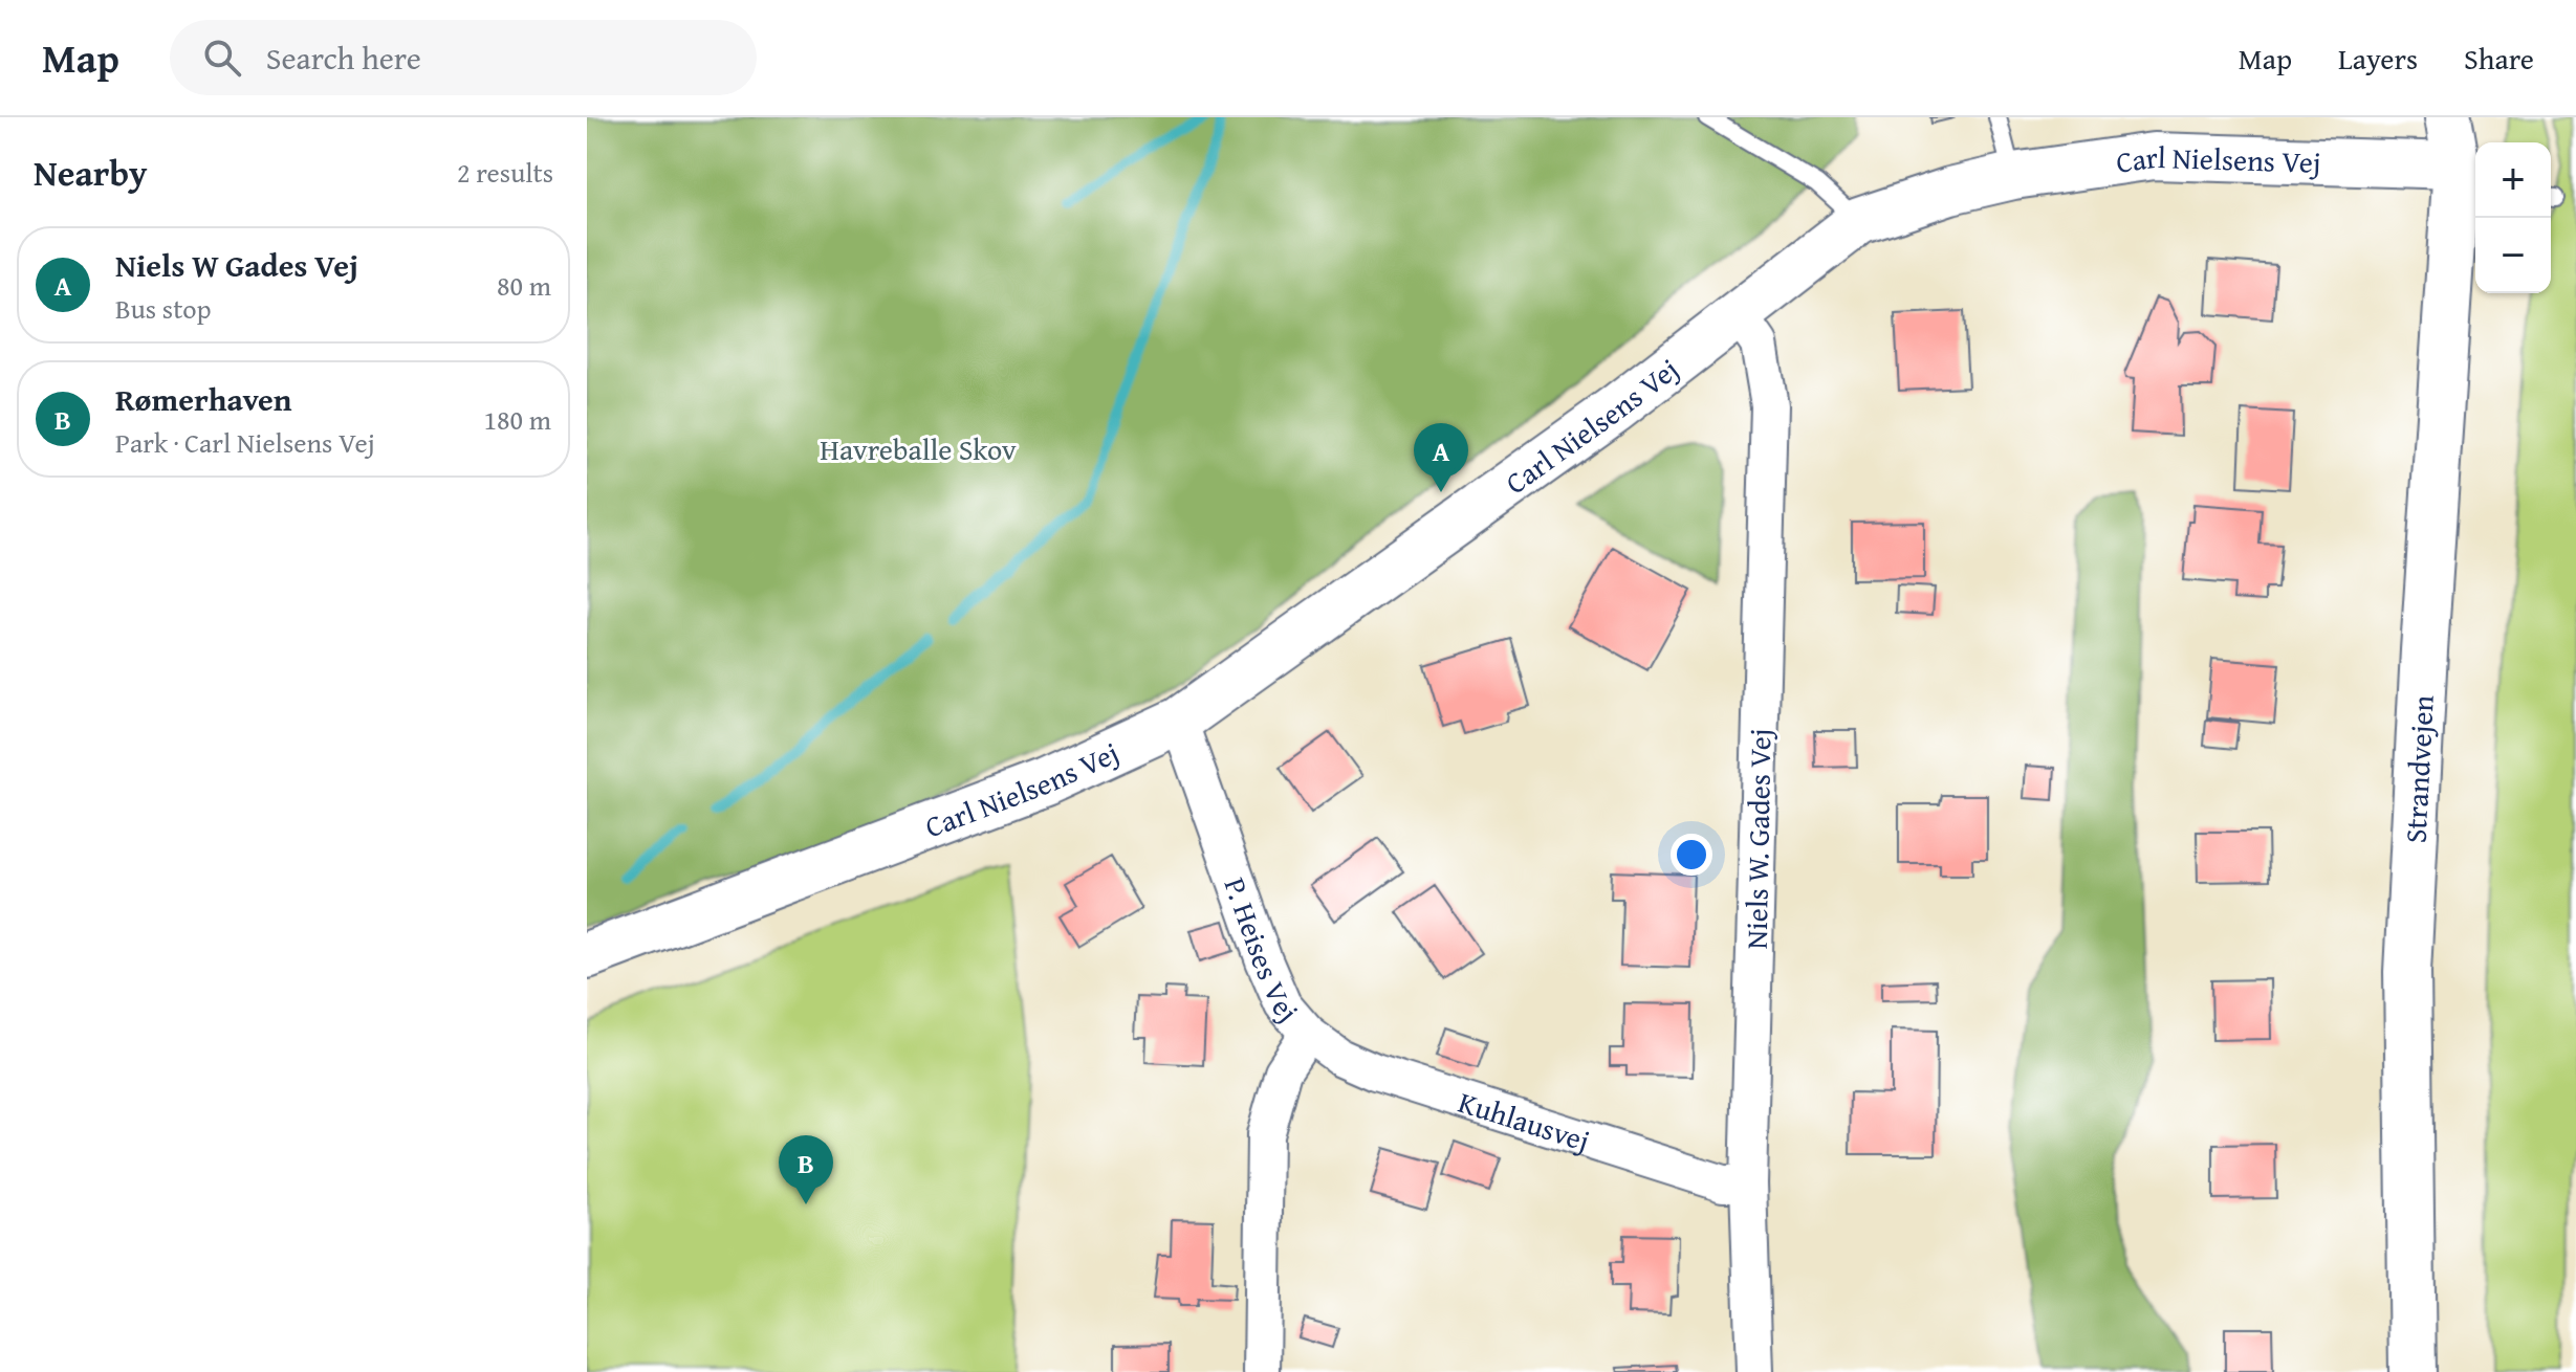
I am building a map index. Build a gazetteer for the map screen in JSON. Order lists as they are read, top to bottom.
{
  "streets": {
    "street": [
      "Carl Nielsens Vej",
      "Strandvejen",
      "Niels W. Gades Vej",
      "P. Heises Vej",
      "Kuhlausvej"
    ]
  },
  "crossings": [
    ["Carl Nielsens Vej", "Strandvejen"],
    ["Carl Nielsens Vej", "Niels W. Gades Vej"],
    ["Carl Nielsens Vej", "P. Heises Vej"],
    ["Niels W. Gades Vej", "Kuhlausvej"],
    ["P. Heises Vej", "Kuhlausvej"]
  ],
  "parks": ["Havreballe Skov"],
  "page": {
    "header": "Map",
    "search": "Search here",
    "nav": ["Map", "Layers", "Share"],
    "heading": ["Nearby", "2 results"],
    "map_buttons": ["+", "−"],
    "list": [
      {
        "mark": "A",
        "name": "Niels W Gades Vej",
        "note": "Bus stop",
        "value": "80 m"
      },
      {
        "mark": "B",
        "name": "Rømerhaven",
        "note": "Park · Carl Nielsens Vej",
        "value": "180 m"
      }
    ],
    "pins": ["A", "B"]
  }
}
